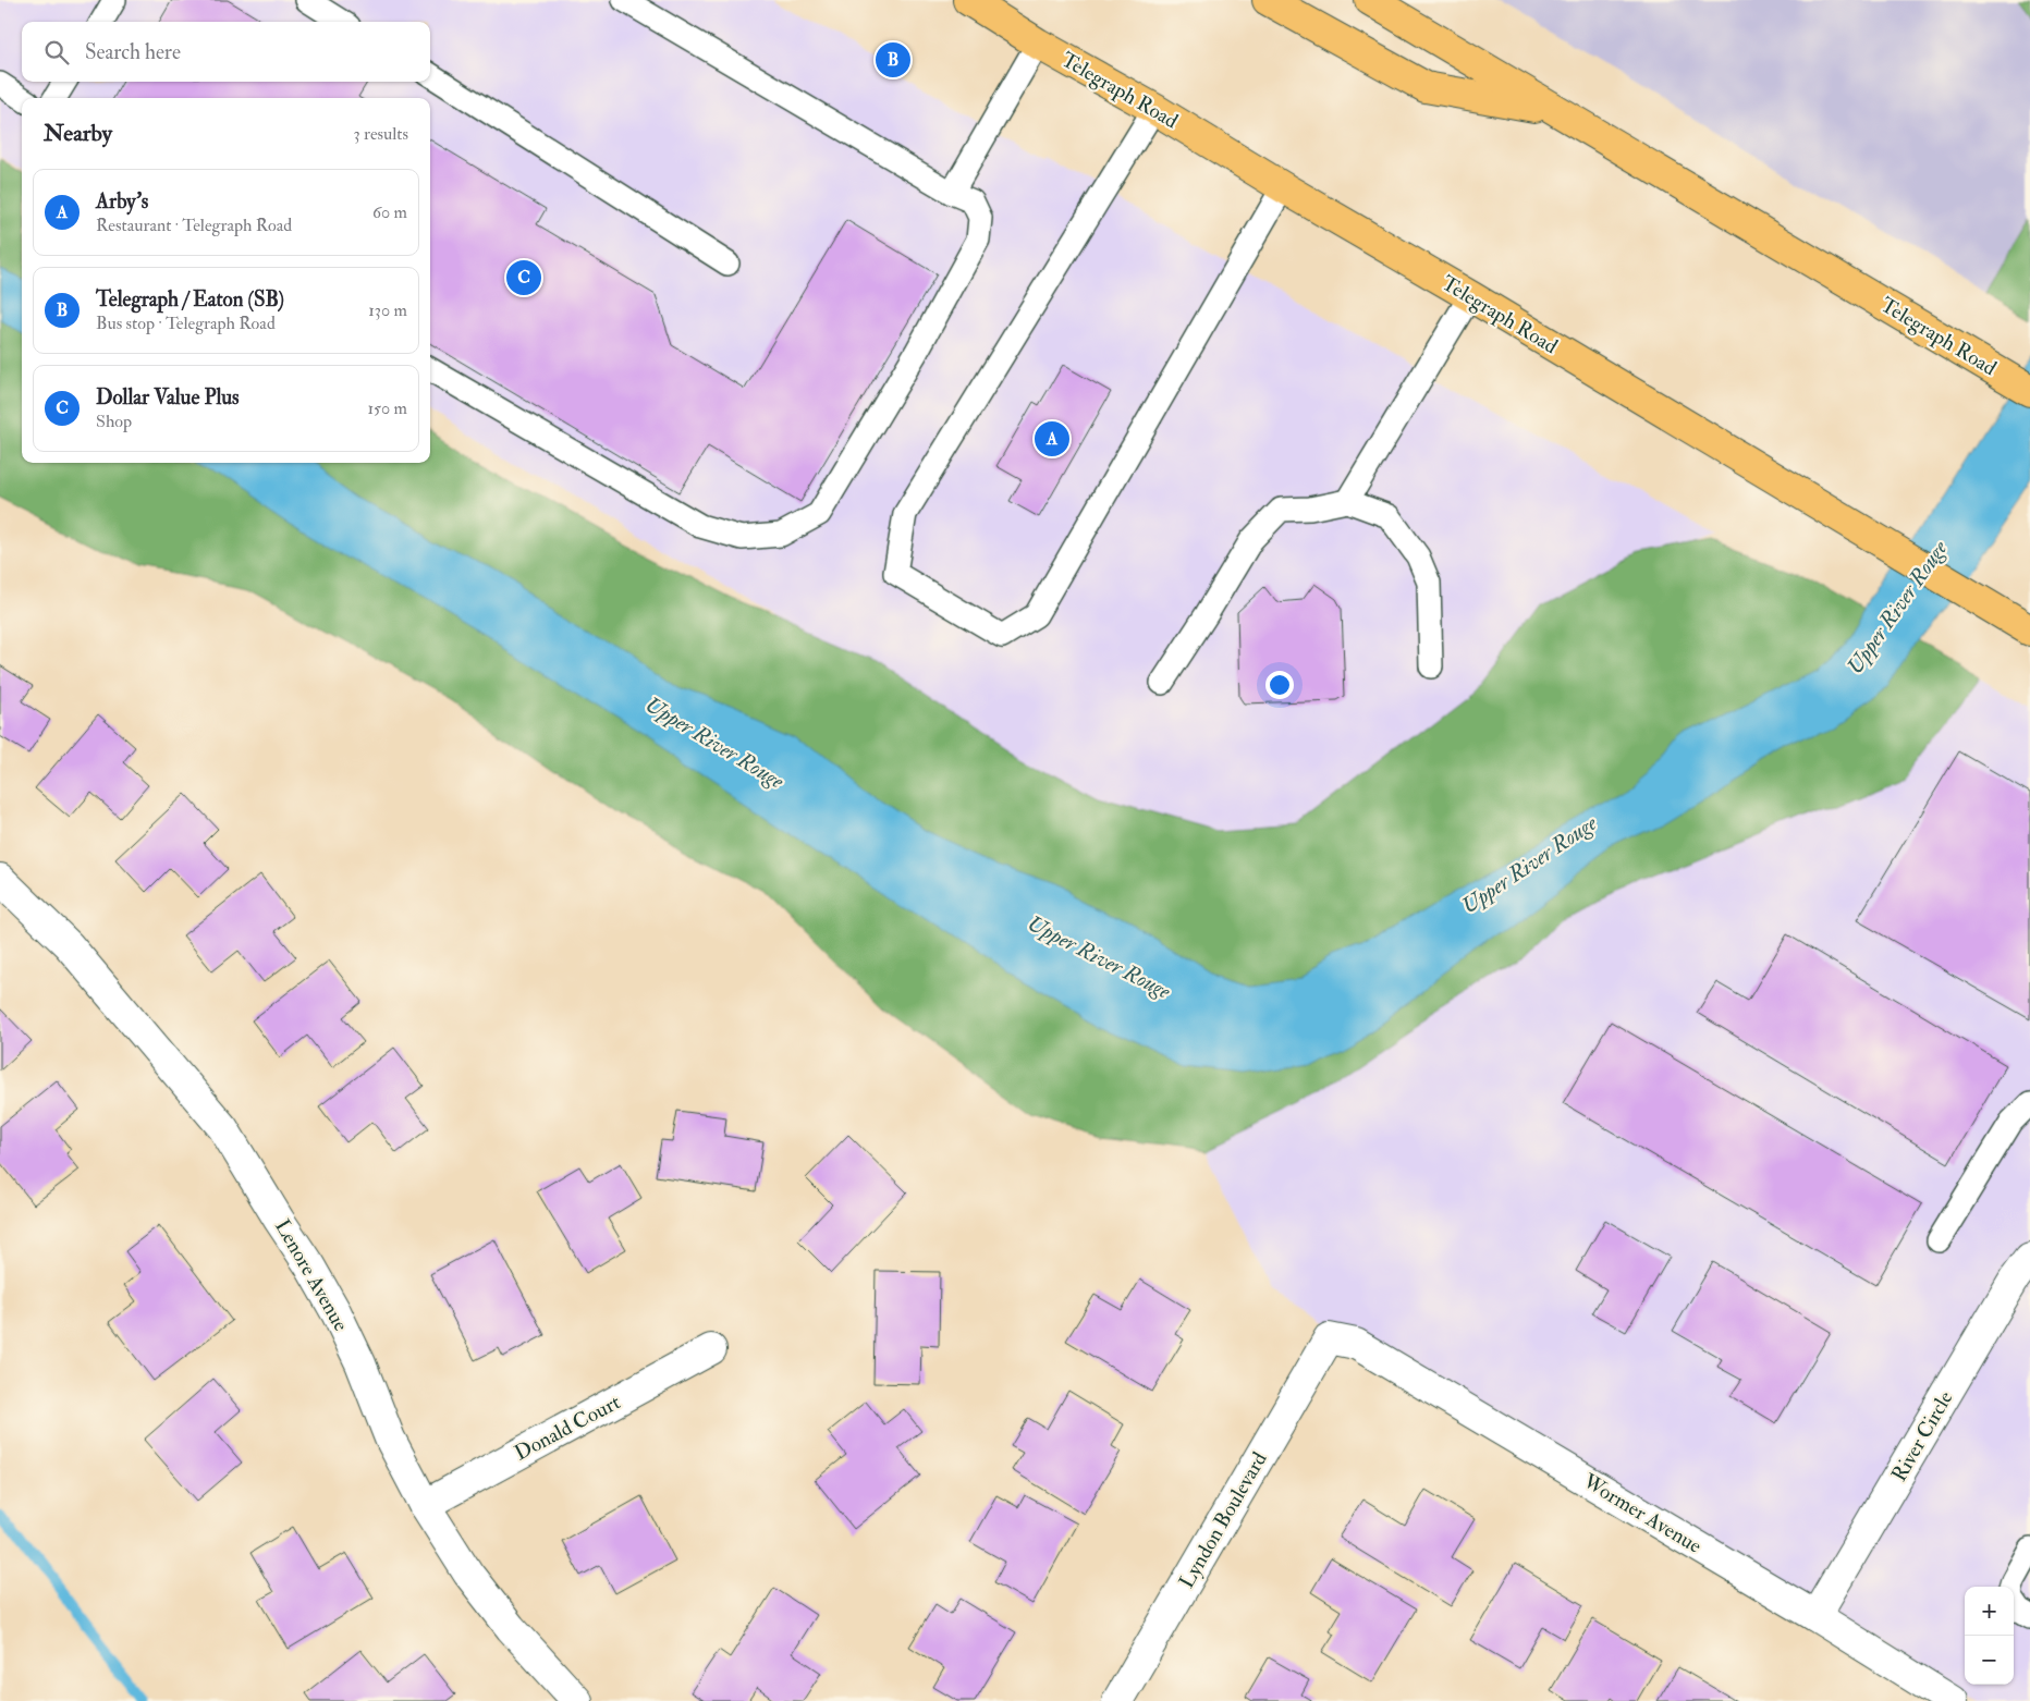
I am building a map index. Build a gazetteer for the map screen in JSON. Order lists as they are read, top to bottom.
{
  "streets": {
    "main road": ["Telegraph Road"],
    "street": [
      "Lenore Avenue",
      "Donald Court",
      "River Circle",
      "Wormer Avenue",
      "Lyndon Boulevard"
    ]
  },
  "crossings": [
    ["Lenore Avenue", "Donald Court"],
    ["River Circle", "Wormer Avenue"],
    ["Wormer Avenue", "Lyndon Boulevard"]
  ],
  "water": ["Upper River Rouge"],
  "page": {
    "search": "Search here",
    "pins": ["B", "C", "A"],
    "heading": ["Nearby", "3 results"],
    "list": [
      {
        "mark": "A",
        "name": "Arby's",
        "note": "Restaurant · Telegraph Road",
        "value": "60 m"
      },
      {
        "mark": "B",
        "name": "Telegraph / Eaton (SB)",
        "note": "Bus stop · Telegraph Road",
        "value": "130 m"
      },
      {
        "mark": "C",
        "name": "Dollar Value Plus",
        "note": "Shop",
        "value": "150 m"
      }
    ],
    "map_buttons": ["+", "−"]
  }
}
